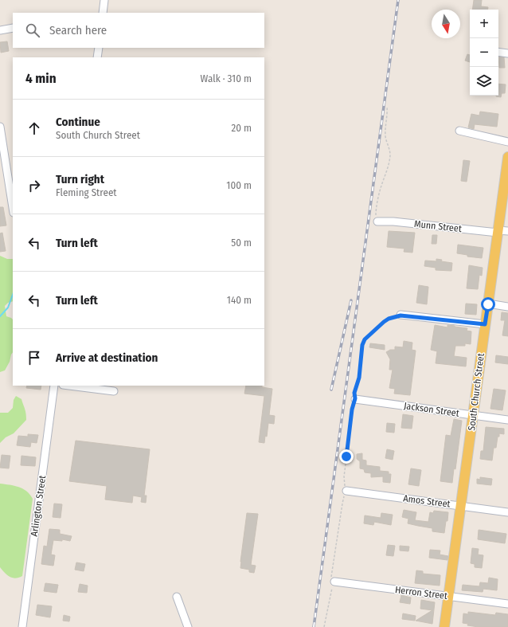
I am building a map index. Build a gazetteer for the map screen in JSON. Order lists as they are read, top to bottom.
{
  "streets": {
    "main road": ["South Church Street"],
    "street": [
      "Munn Street",
      "Jackson Street",
      "Amos Street",
      "Arlington Street",
      "Herron Street"
    ]
  },
  "crossings": [
    ["Munn Street", "South Church Street"],
    ["South Church Street", "Jackson Street"],
    ["South Church Street", "Amos Street"],
    ["South Church Street", "Herron Street"]
  ],
  "north": "bottom",
  "page": {
    "map_buttons": ["+", "−"],
    "search": "Search here",
    "heading": ["4 min", "Walk · 310 m"],
    "list": [
      ["Continue", "South Church Street", "20 m"],
      ["Turn right", "Fleming Street", "100 m"],
      ["Turn left", "50 m"],
      ["Turn left", "140 m"],
      "Arrive at destination"
    ]
  }
}
